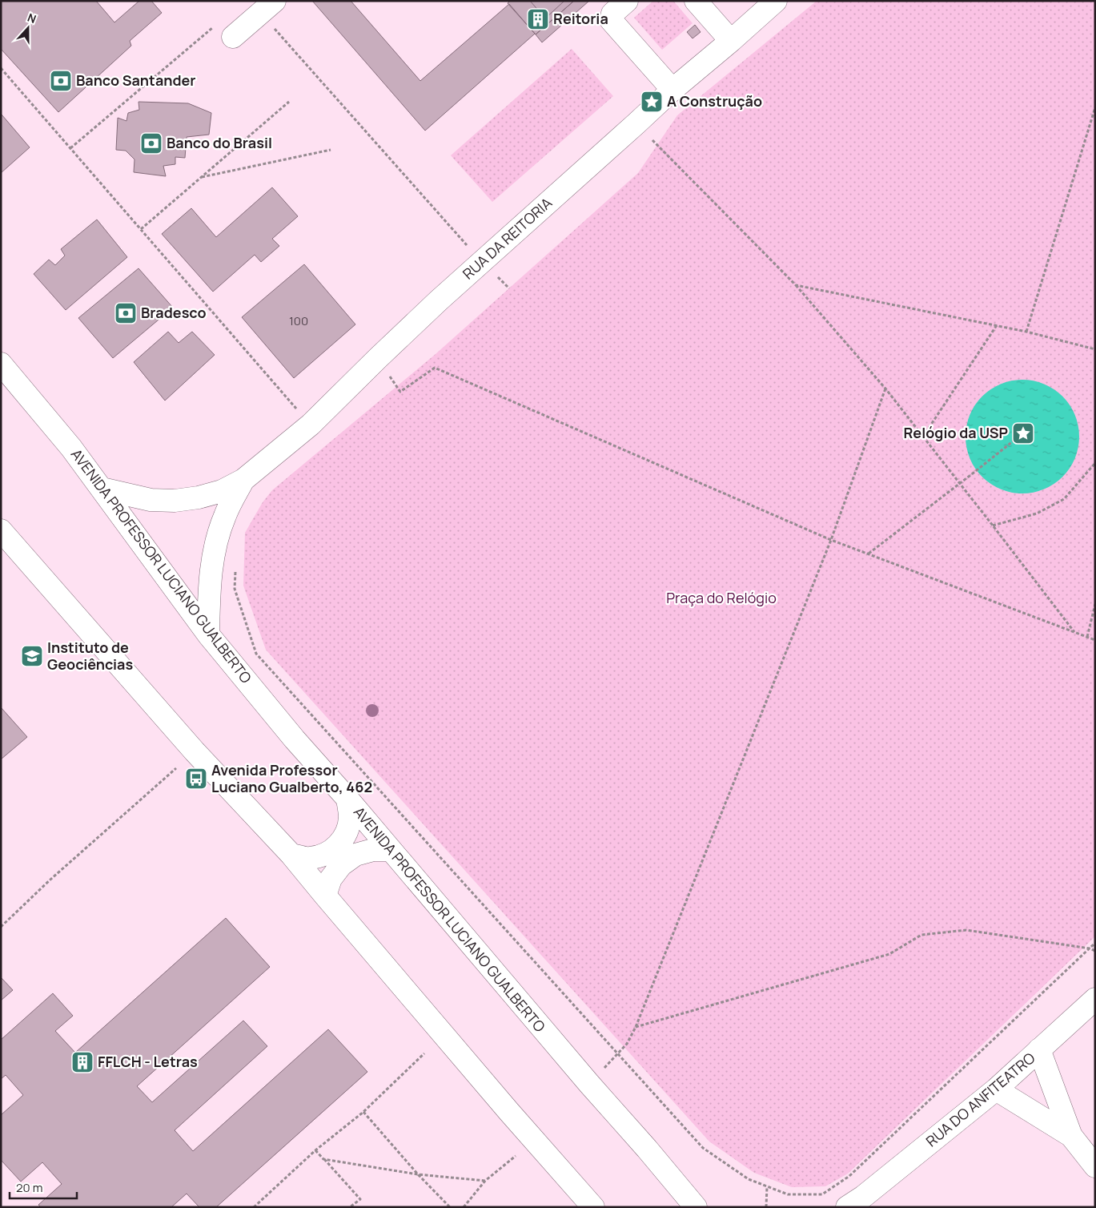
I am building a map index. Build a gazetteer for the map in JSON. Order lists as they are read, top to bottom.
{
  "streets": {
    "street": ["RUA DA REITORIA", "AVENIDA PROFESSOR LUCIANO GUALBERTO", "RUA DO ANFITEATRO"]
  },
  "crossings": [
    ["RUA DA REITORIA", "AVENIDA PROFESSOR LUCIANO GUALBERTO"]
  ],
  "parks": ["Praça do Relógio"],
  "places": {
    "building": ["Reitoria", "FFLCH - Letras"],
    "bank": ["Banco Santander", "Banco do Brasil", "Bradesco"],
    "place": ["A Construção", "Relógio da USP"],
    "school or university": ["Instituto de Geociências"],
    "bus stop": ["Avenida Professor Luciano Gualberto, 462"]
  },
  "house_numbers": ["100"],
  "scale_bar": "20 m",
  "north": "top"
}
